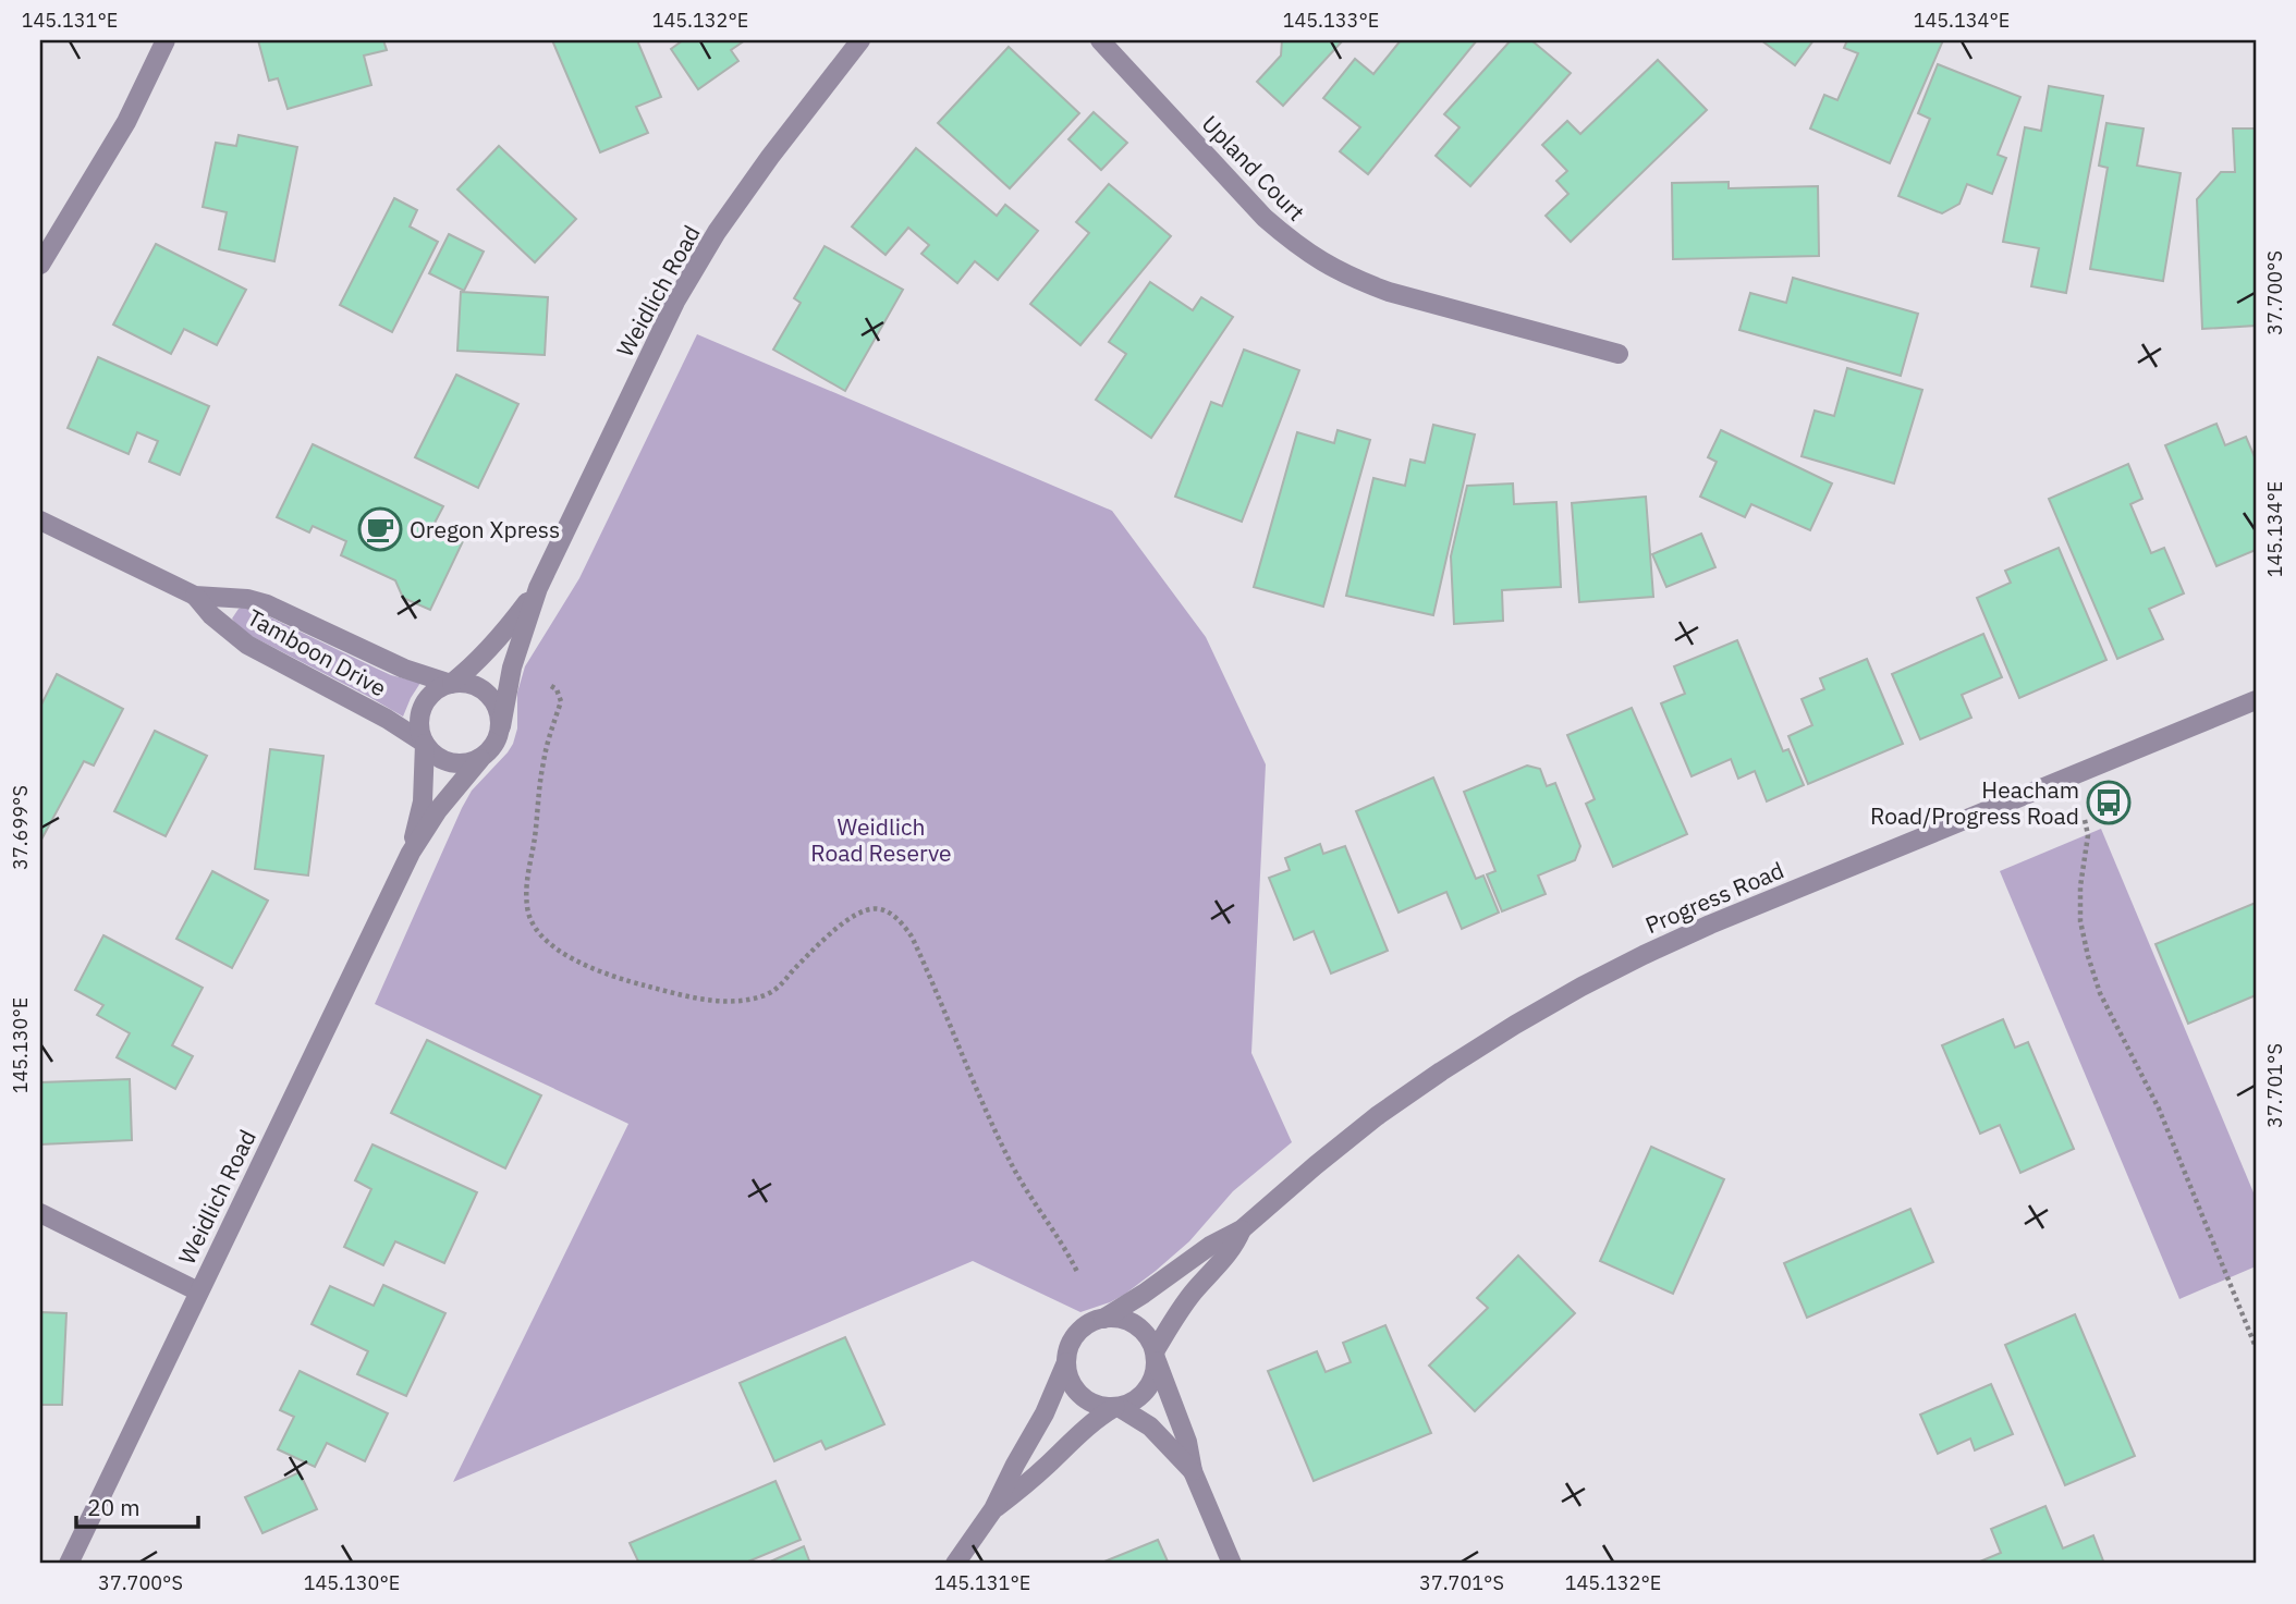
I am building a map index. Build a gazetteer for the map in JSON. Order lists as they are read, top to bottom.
{
  "streets": {
    "street": [
      "Upland Court",
      "Weidlich Road",
      "Tamboon Drive",
      "Progress Road"
    ]
  },
  "crossings": [
    ["Weidlich Road", "Tamboon Drive"]
  ],
  "parks": ["Weidlich Road Reserve"],
  "places": {
    "cafe": ["Oregon Xpress"],
    "bus stop": ["Heacham Road/Progress Road"]
  },
  "scale_bar": "20 m",
  "coordinates": [
    "145.131°E",
    "145.132°E",
    "145.133°E",
    "145.134°E",
    "37.700°S",
    "37.699°S",
    "145.130°E",
    "37.701°S"
  ]
}
